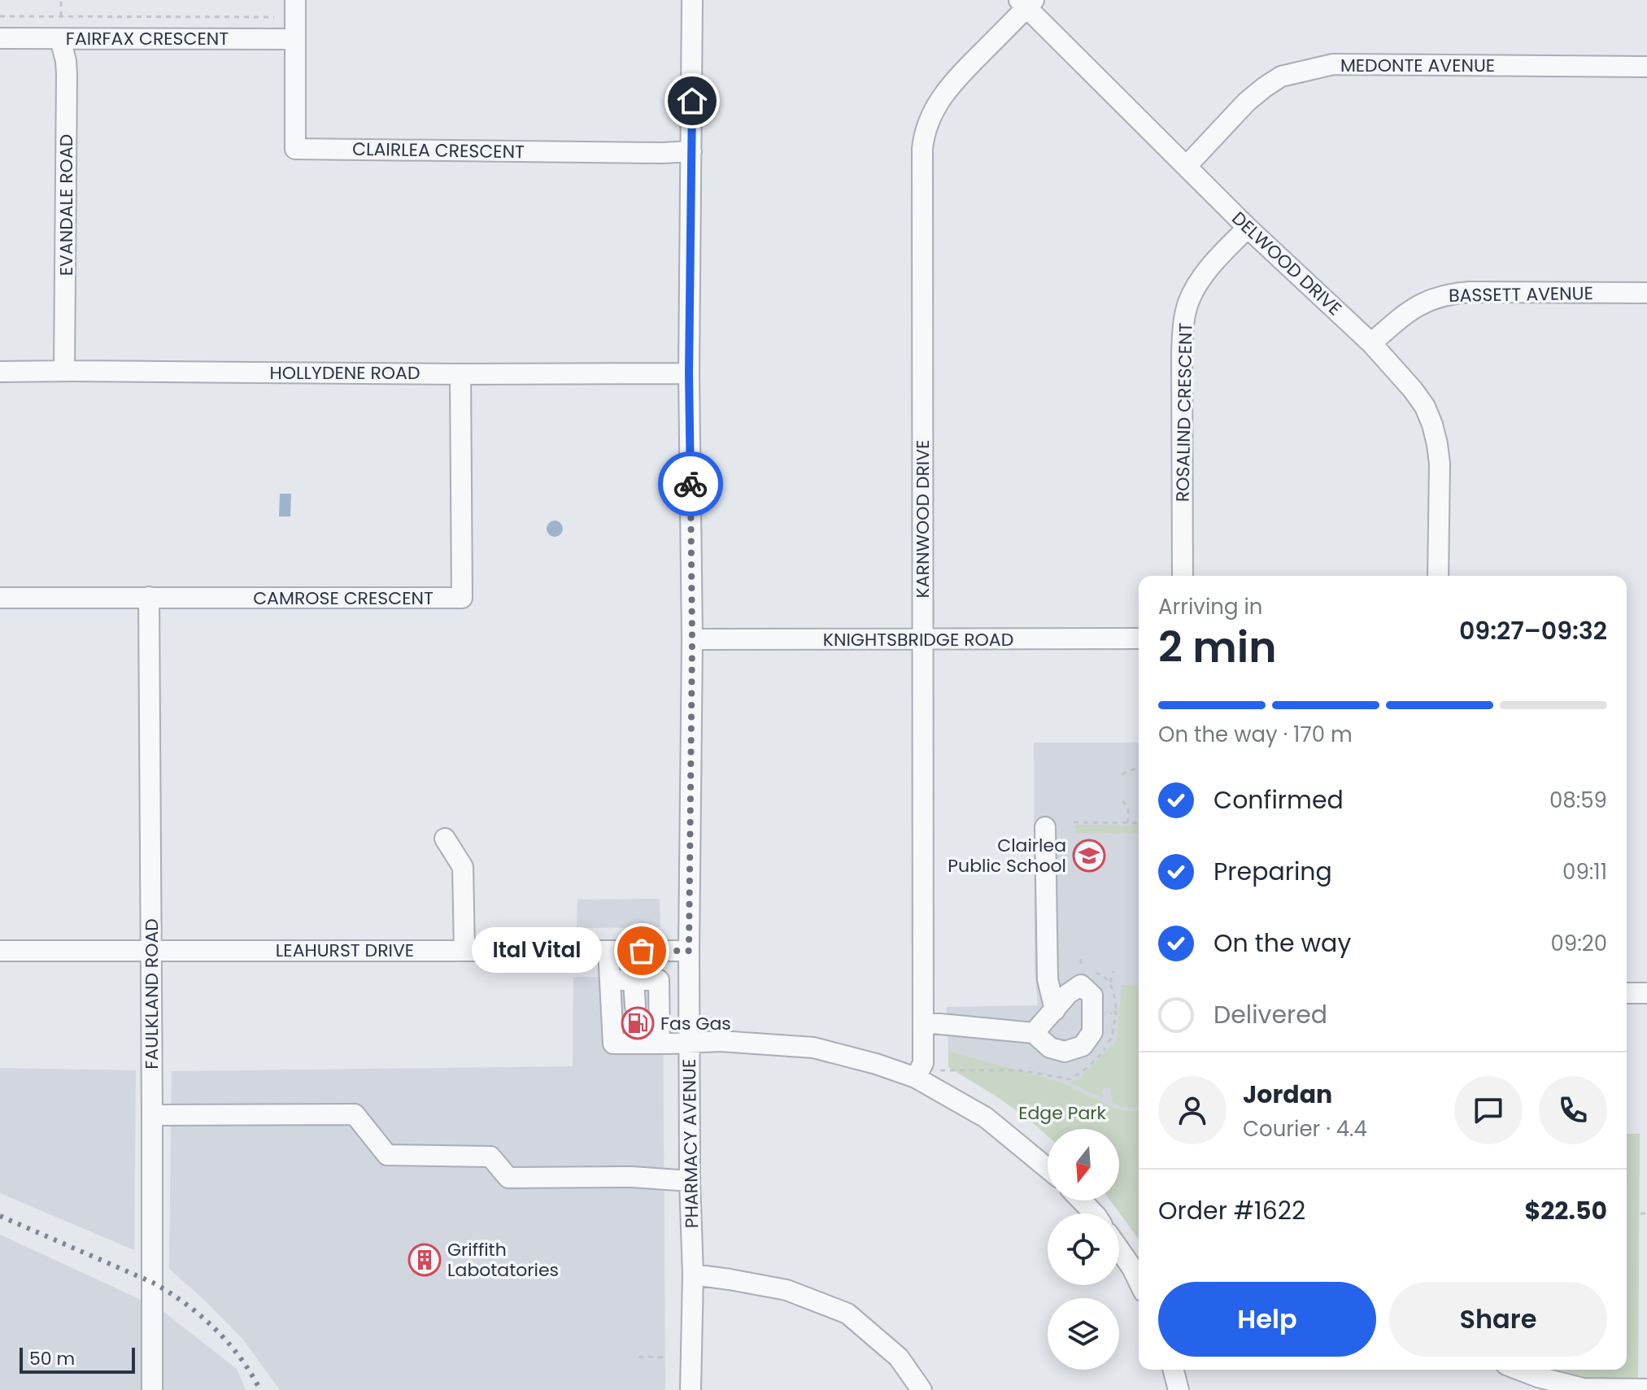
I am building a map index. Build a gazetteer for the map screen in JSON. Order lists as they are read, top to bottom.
{
  "streets": {
    "street": [
      "FAIRFAX CRESCENT",
      "MEDONTE AVENUE",
      "CLAIRLEA CRESCENT",
      "EVANDALE ROAD",
      "DELWOOD DRIVE",
      "BASSETT AVENUE",
      "HOLLYDENE ROAD",
      "ROSALIND CRESCENT",
      "KARNWOOD DRIVE",
      "CAMROSE CRESCENT",
      "KNIGHTSBRIDGE ROAD",
      "LEAHURST DRIVE",
      "FAULKLAND ROAD",
      "PHARMACY AVENUE"
    ]
  },
  "crossings": [
    ["FAIRFAX CRESCENT", "CLAIRLEA CRESCENT"],
    ["FAIRFAX CRESCENT", "EVANDALE ROAD"],
    ["MEDONTE AVENUE", "DELWOOD DRIVE"],
    ["CLAIRLEA CRESCENT", "PHARMACY AVENUE"],
    ["EVANDALE ROAD", "HOLLYDENE ROAD"],
    ["DELWOOD DRIVE", "BASSETT AVENUE"],
    ["DELWOOD DRIVE", "ROSALIND CRESCENT"],
    ["DELWOOD DRIVE", "KARNWOOD DRIVE"],
    ["HOLLYDENE ROAD", "CAMROSE CRESCENT"],
    ["HOLLYDENE ROAD", "PHARMACY AVENUE"],
    ["KARNWOOD DRIVE", "KNIGHTSBRIDGE ROAD"],
    ["CAMROSE CRESCENT", "FAULKLAND ROAD"],
    ["KNIGHTSBRIDGE ROAD", "PHARMACY AVENUE"],
    ["LEAHURST DRIVE", "FAULKLAND ROAD"],
    ["LEAHURST DRIVE", "PHARMACY AVENUE"]
  ],
  "parks": ["Edge Park"],
  "places": {
    "school or university": ["Clairlea Public School"],
    "other": ["Ital Vital"],
    "fuel station": ["Fas Gas"],
    "building": ["Griffith Labotatories"]
  },
  "scale_bar": "50 m",
  "north": "bottom",
  "page": {
    "heading": ["2 min", "Arriving in", "09:27–09:32"],
    "panel": [
      "Jordan",
      "Courier · 4.4",
      "Order #1622",
      "$22.50"
    ],
    "bar": "On the way · 170 m",
    "list": [
      ["Confirmed", "08:59"],
      ["Preparing", "09:11"],
      ["On the way", "09:20"],
      "Delivered"
    ],
    "bubble": "Ital Vital",
    "buttons": ["Help", "Share"],
    "scale": "50 m"
  }
}
